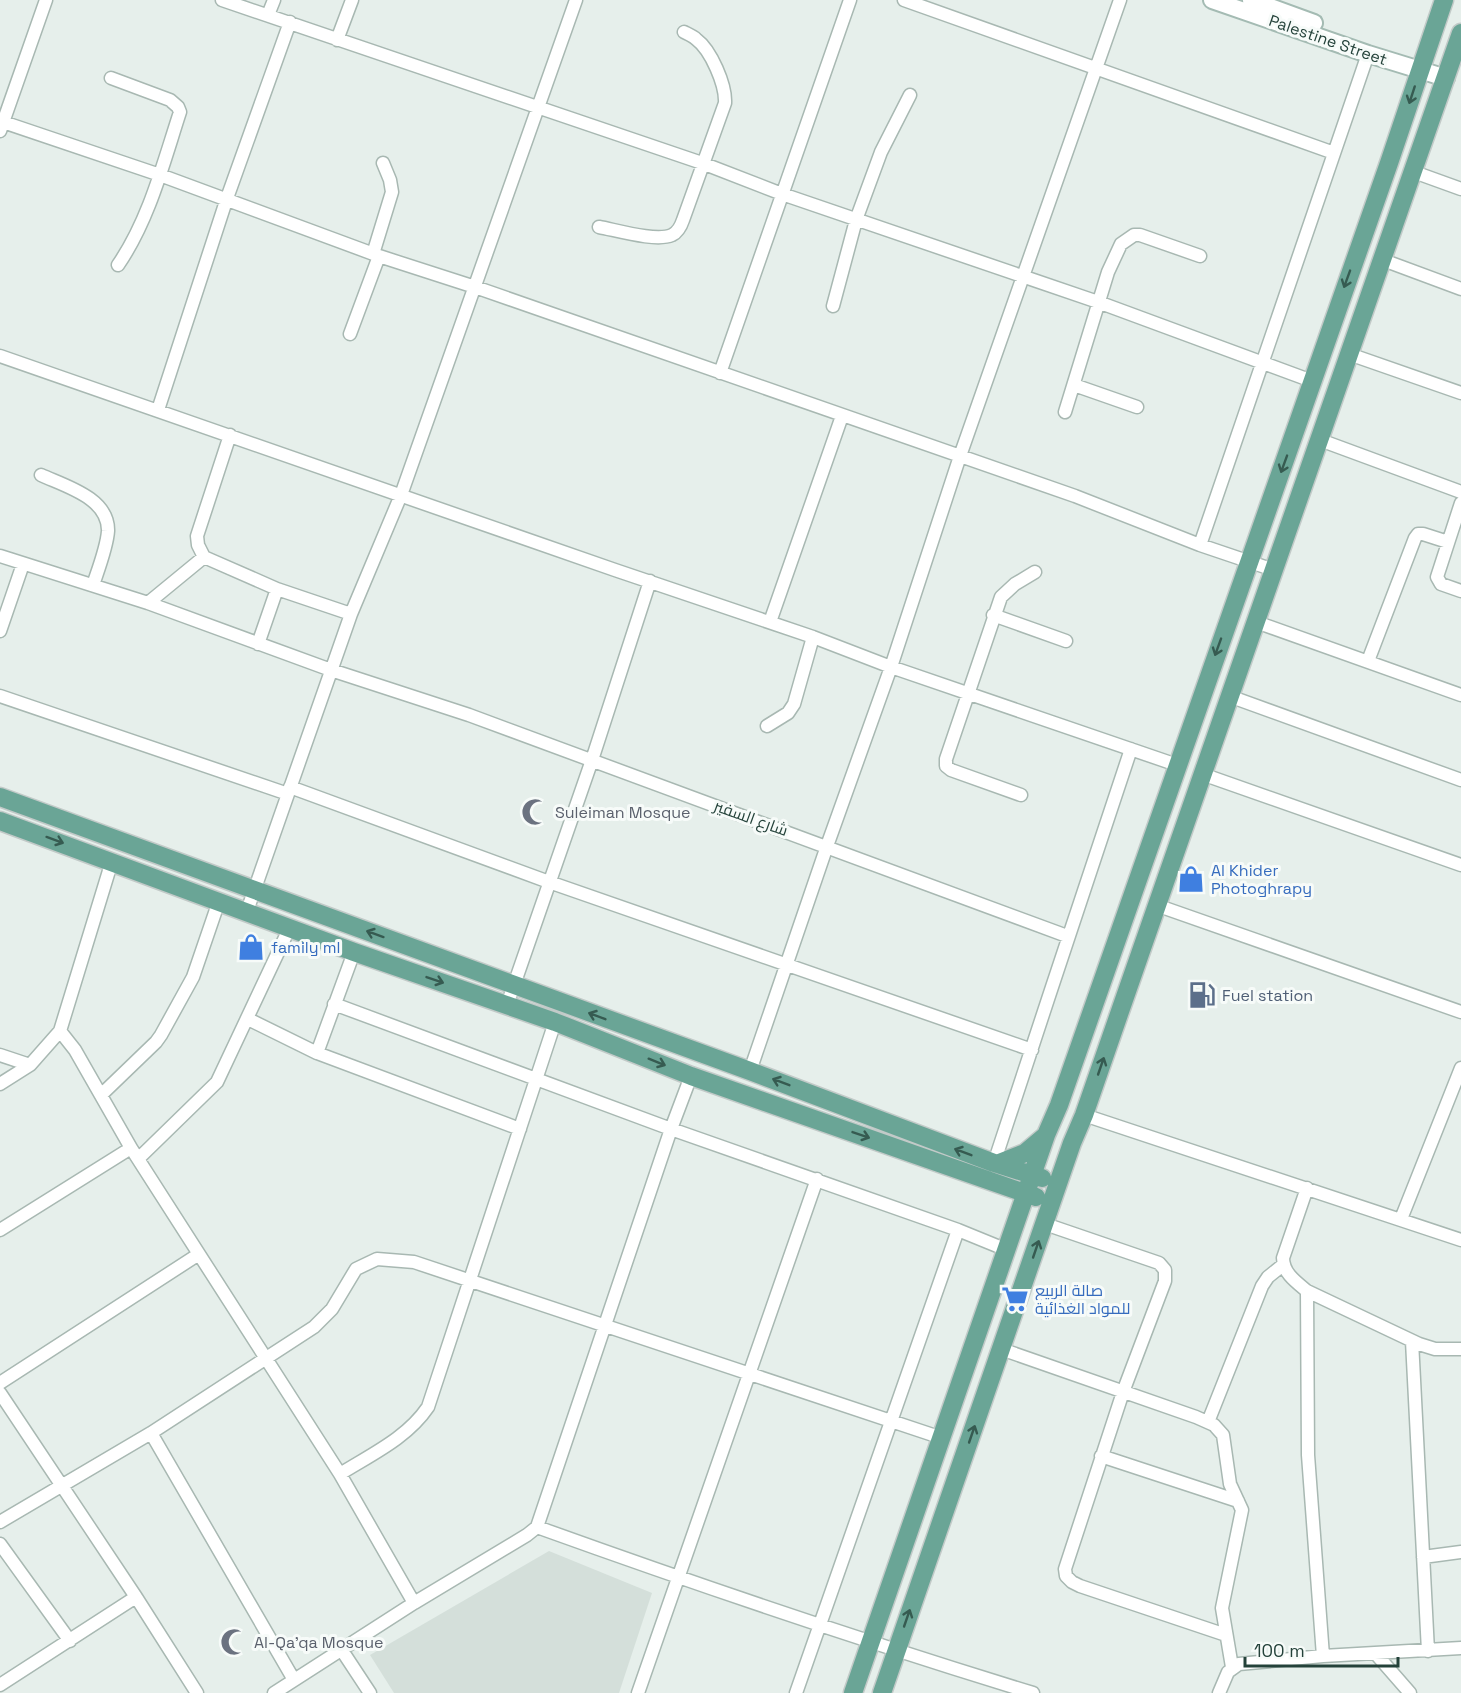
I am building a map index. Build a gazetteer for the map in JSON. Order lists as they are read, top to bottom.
{
  "streets": {
    "street": ["Palestine Street", "شارع السفير"]
  },
  "places": {
    "mosque": ["Suleiman Mosque", "Al-Qa’qa Mosque"],
    "shop": ["Al Khider Photoghrapy", "family ml"],
    "fuel station": ["Fuel station"],
    "supermarket": ["صالة الربيع للمواد الغذائية"]
  },
  "scale_bar": "100 m"
}
